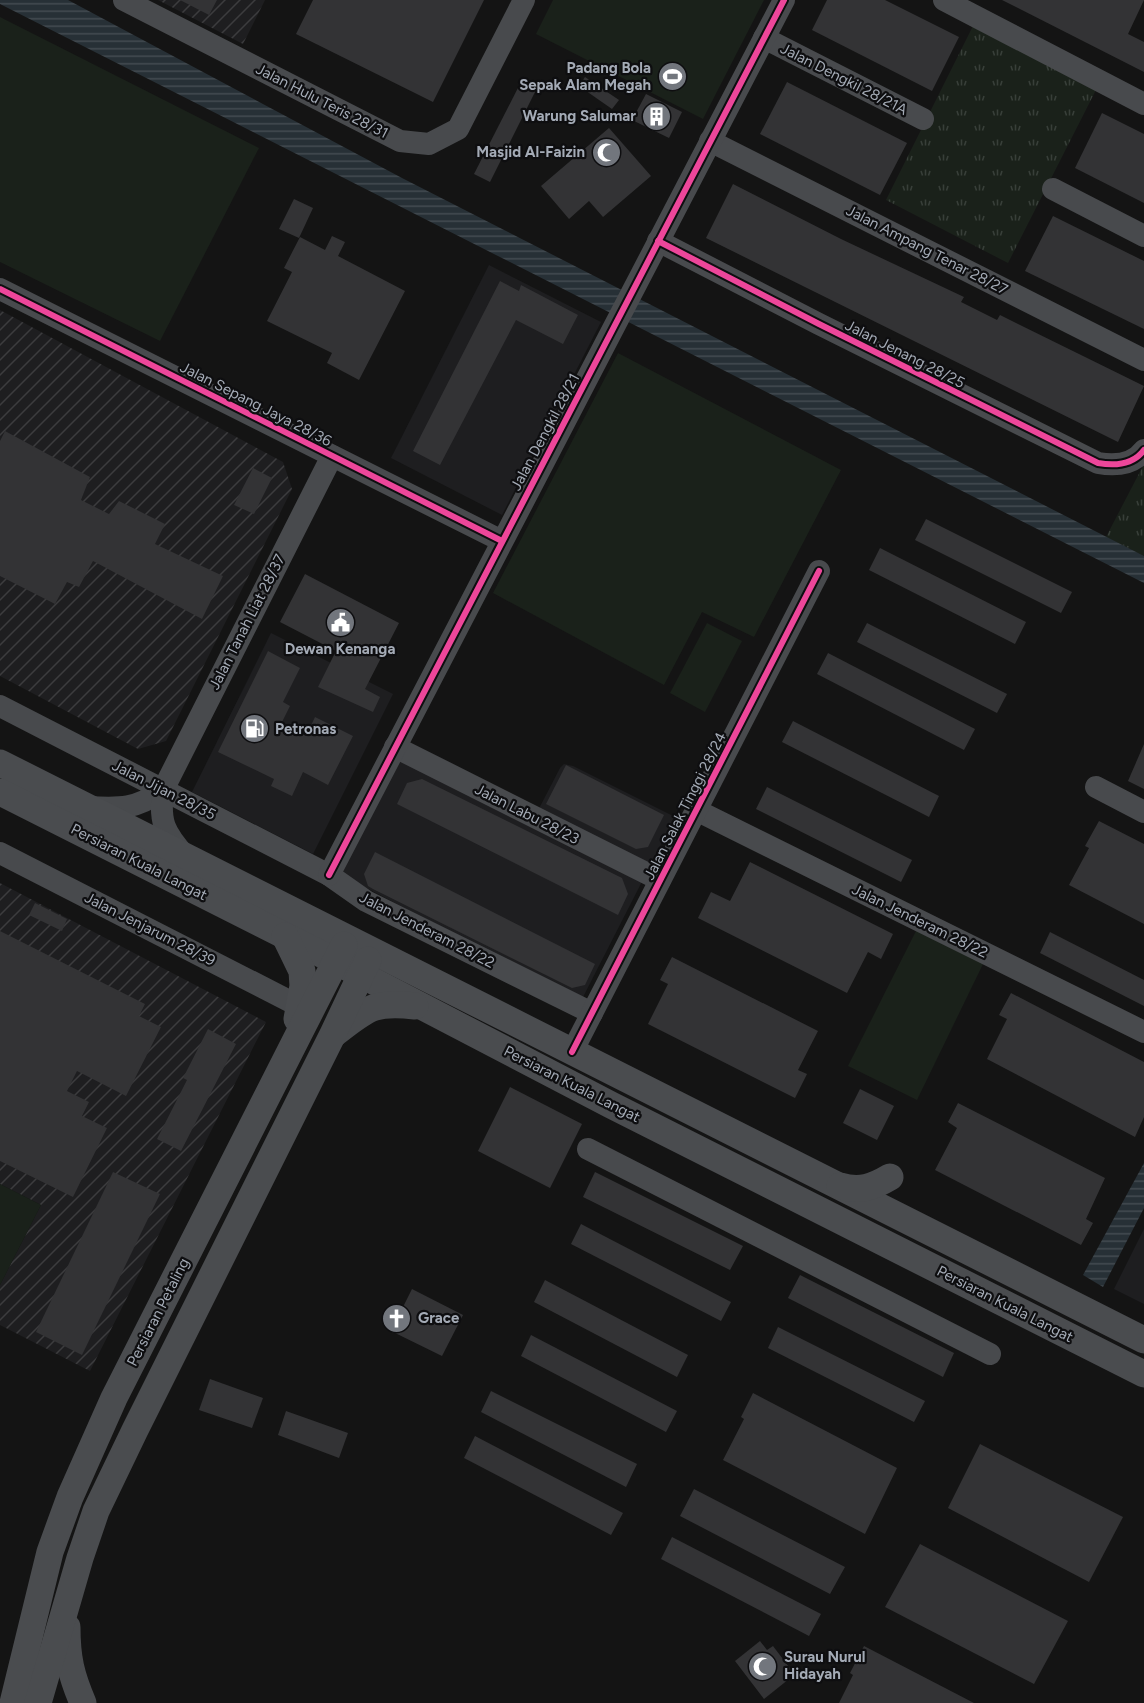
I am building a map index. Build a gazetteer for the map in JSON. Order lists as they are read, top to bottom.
{
  "streets": {
    "main road": ["Persiaran Kuala Langat", "Persiaran Petaling"],
    "street": [
      "Jalan Dengkil 28/21A",
      "Jalan Hulu Teris 28/31",
      "Jalan Ampang Tenar 28/27",
      "Jalan Jenang 28/25",
      "Jalan Sepang Jaya 28/36",
      "Jalan Dengkil 28/21",
      "Jalan Tanah Liat 28/37",
      "Jalan Jijan 28/35",
      "Jalan Salak Tinggi 28/24",
      "Jalan Labu 28/23",
      "Jalan Jenderam 28/22",
      "Jalan Jenjarum 28/39"
    ]
  },
  "crossings": [
    ["Jalan Dengkil 28/21A", "Jalan Dengkil 28/21"],
    ["Jalan Ampang Tenar 28/27", "Jalan Dengkil 28/21"],
    ["Jalan Jenang 28/25", "Jalan Dengkil 28/21"],
    ["Jalan Sepang Jaya 28/36", "Jalan Dengkil 28/21"],
    ["Jalan Sepang Jaya 28/36", "Jalan Tanah Liat 28/37"],
    ["Jalan Dengkil 28/21", "Jalan Jijan 28/35"],
    ["Jalan Dengkil 28/21", "Jalan Labu 28/23"],
    ["Jalan Dengkil 28/21", "Jalan Jenderam 28/22"],
    ["Jalan Tanah Liat 28/37", "Jalan Jijan 28/35"],
    ["Jalan Jijan 28/35", "Jalan Jenderam 28/22"],
    ["Jalan Salak Tinggi 28/24", "Jalan Labu 28/23"],
    ["Jalan Salak Tinggi 28/24", "Persiaran Kuala Langat"],
    ["Jalan Salak Tinggi 28/24", "Jalan Jenderam 28/22"],
    ["Persiaran Kuala Langat", "Persiaran Petaling"]
  ],
  "places": {
    "sports": ["Padang Bola Sepak Alam Megah"],
    "building": ["Warung Salumar"],
    "mosque": ["Masjid Al-Faizin", "Surau Nurul Hidayah"],
    "public building": ["Dewan Kenanga"],
    "fuel station": ["Petronas"],
    "church": ["Grace"]
  }
}
